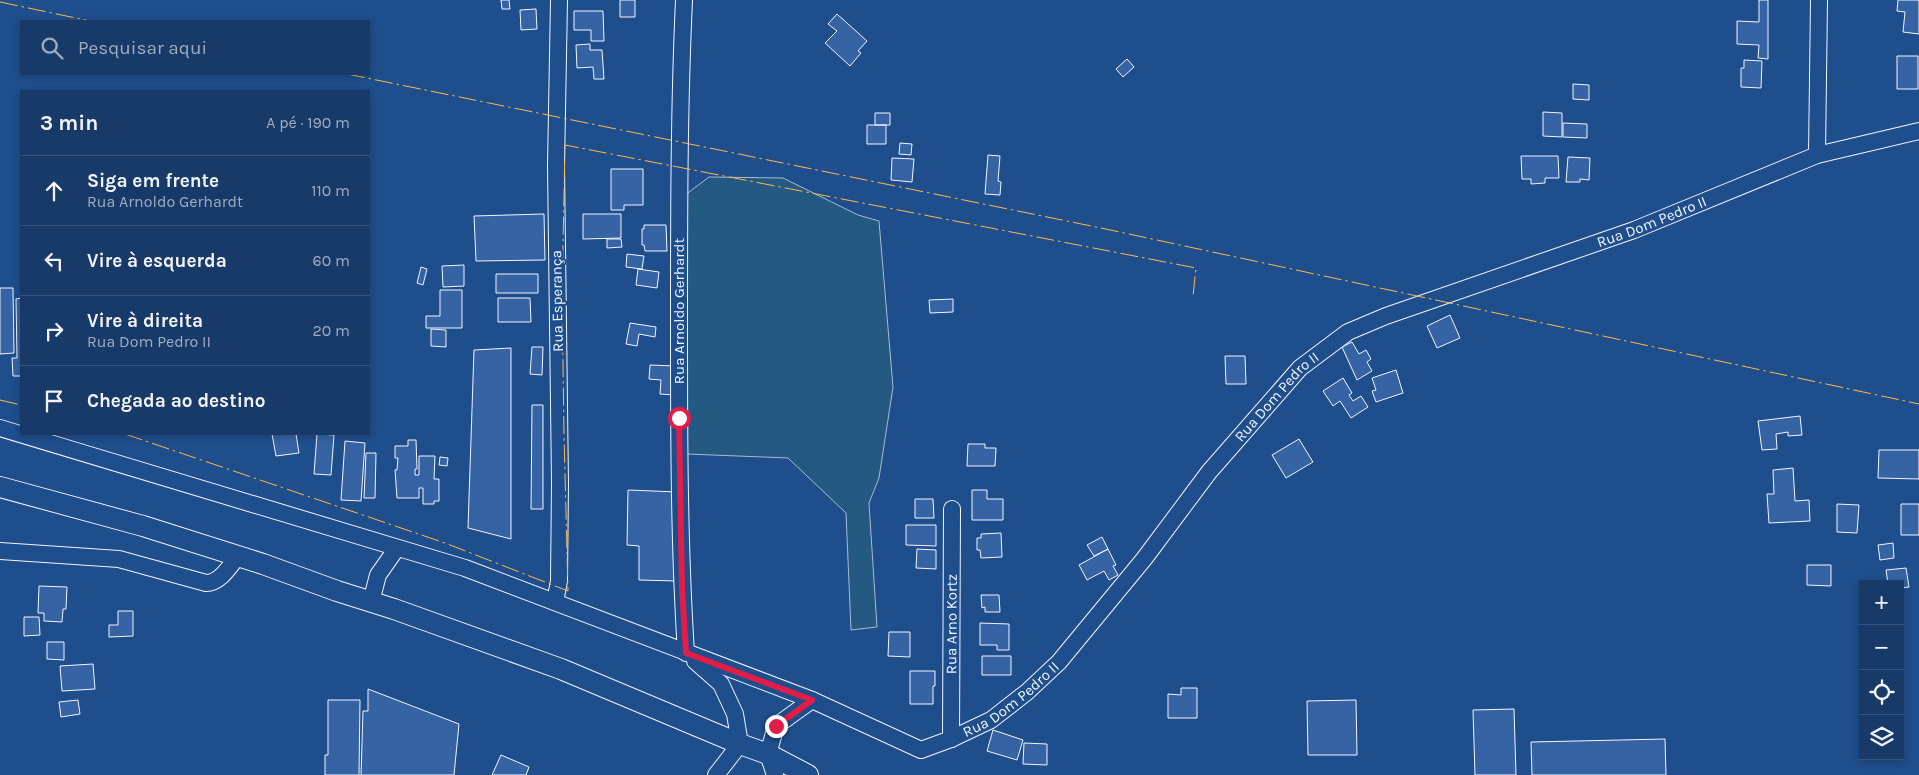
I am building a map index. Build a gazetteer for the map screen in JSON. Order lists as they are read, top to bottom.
{
  "streets": {
    "street": [
      "Rua Dom Pedro II",
      "Rua Esperança",
      "Rua Arnoldo Gerhardt",
      "Rua Arno Kortz"
    ]
  },
  "crossings": [
    ["Rua Dom Pedro II", "Rua Esperança"],
    ["Rua Dom Pedro II", "Rua Arnoldo Gerhardt"],
    ["Rua Dom Pedro II", "Rua Arno Kortz"]
  ],
  "page": {
    "search": "Pesquisar aqui",
    "heading": ["3 min", "A pé · 190 m"],
    "list": [
      ["Siga em frente", "Rua Arnoldo Gerhardt", "110 m"],
      ["Vire à esquerda", "60 m"],
      ["Vire à direita", "Rua Dom Pedro II", "20 m"],
      "Chegada ao destino"
    ],
    "map_buttons": ["+", "−"]
  }
}
